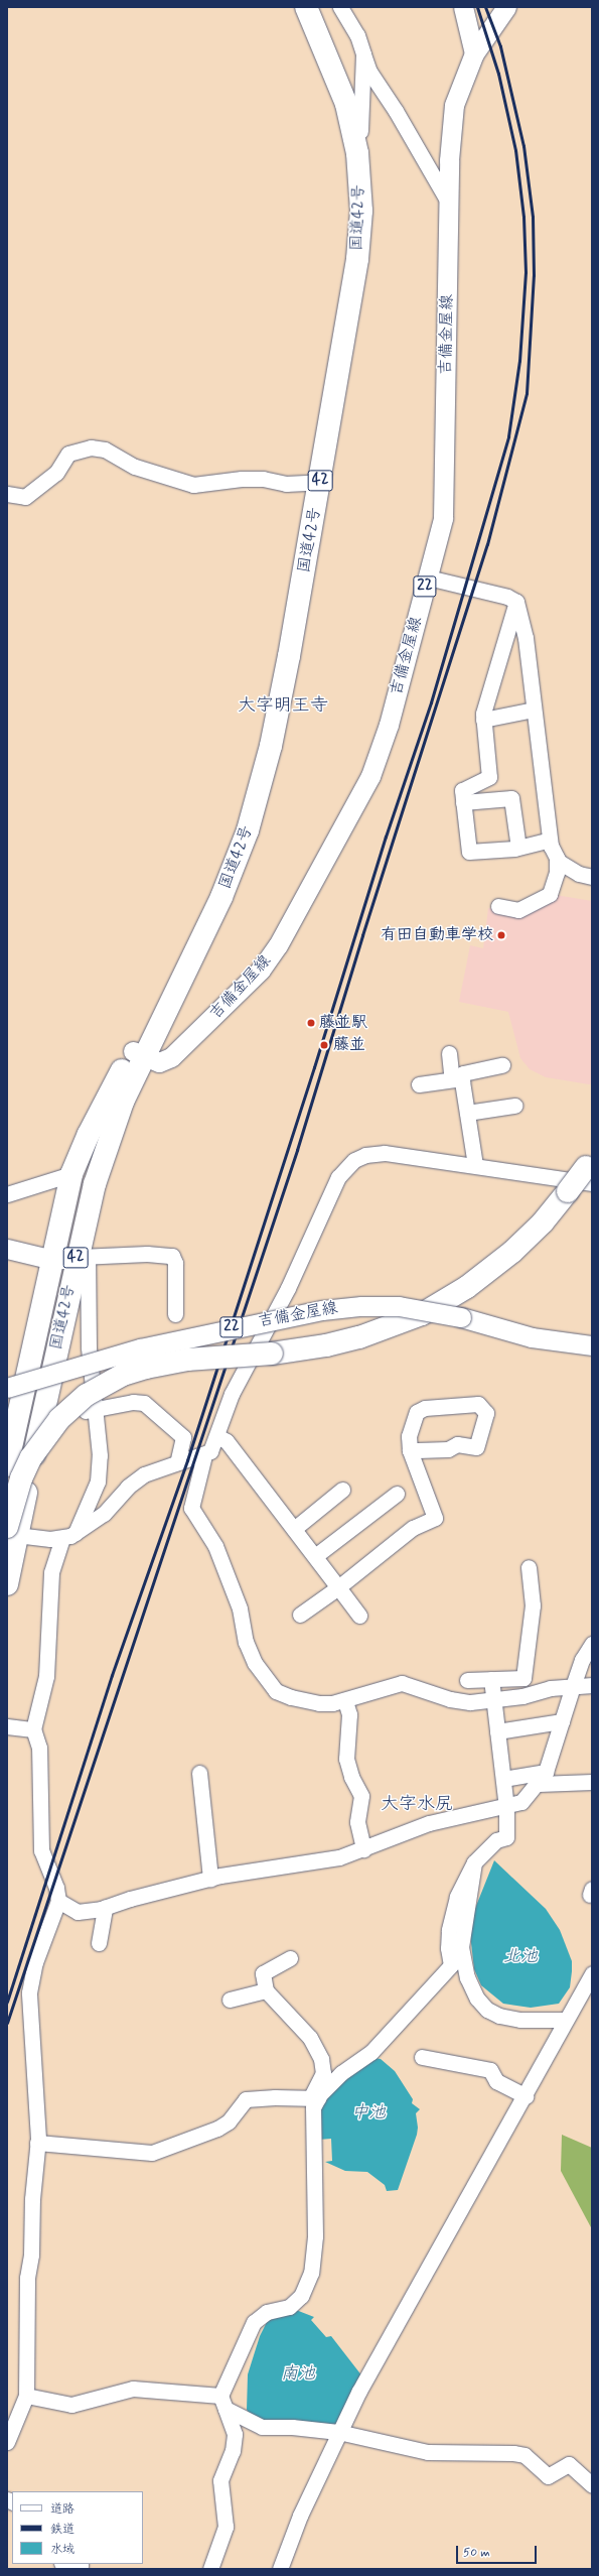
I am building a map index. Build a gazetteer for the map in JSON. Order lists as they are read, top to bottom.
{
  "streets": {
    "highway": ["国道42号", "42"],
    "main road": ["吉備金屋線", "22"]
  },
  "crossings": [
    ["国道42号", "吉備金屋線"]
  ],
  "districts": ["大字明王寺", "大字水尻"],
  "water": ["北池", "中池", "南池"],
  "places": ["有田自動車学校", "藤並駅", "藤並"],
  "legend": ["道路", "鉄道", "水域"],
  "scale_bar": "50 m"
}
